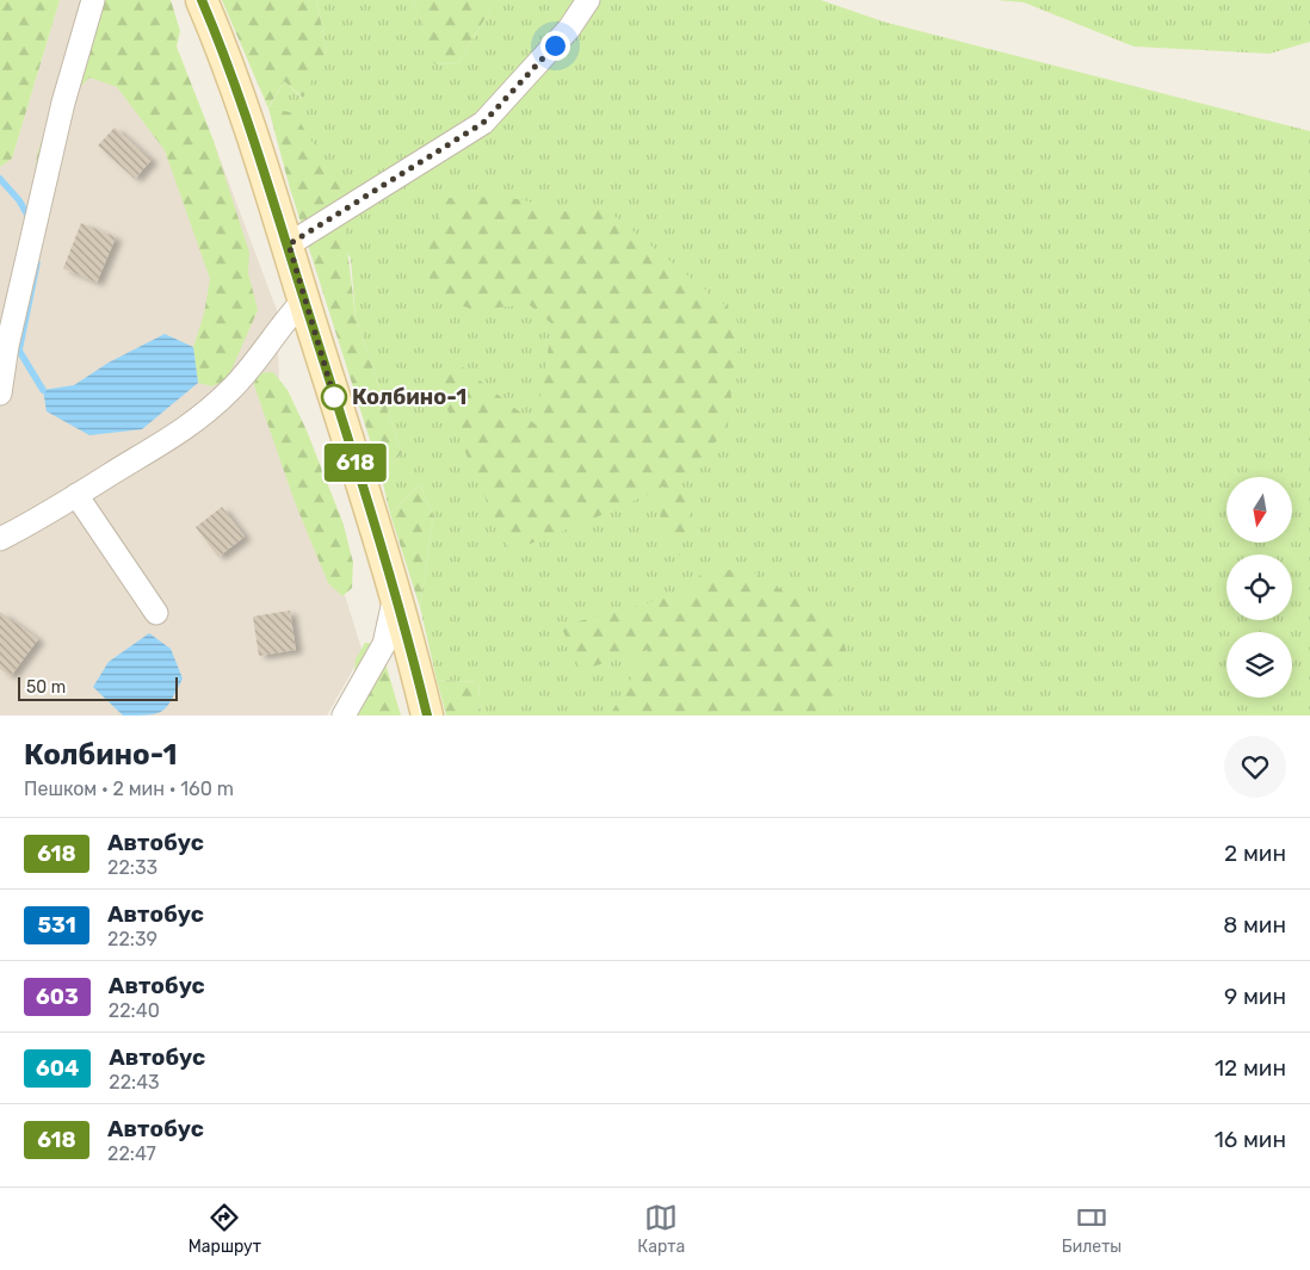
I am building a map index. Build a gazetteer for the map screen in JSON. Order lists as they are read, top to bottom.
{
  "places": ["Колбино-1"],
  "lines": ["bus line 618"],
  "scale_bar": "50 m",
  "north": "bottom",
  "page": {
    "on_map": "618",
    "scale": "50 m",
    "heading": ["Колбино-1", "Пешком · 2 мин · 160 m"],
    "list": [
      {
        "mark": "618",
        "name": "Автобус",
        "note": "22:33",
        "value": "2 мин"
      },
      {
        "mark": "531",
        "name": "Автобус",
        "note": "22:39",
        "value": "8 мин"
      },
      {
        "mark": "603",
        "name": "Автобус",
        "note": "22:40",
        "value": "9 мин"
      },
      {
        "mark": "604",
        "name": "Автобус",
        "note": "22:43",
        "value": "12 мин"
      },
      {
        "mark": "618",
        "name": "Автобус",
        "note": "22:47",
        "value": "16 мин"
      }
    ],
    "tabs": ["Маршрут", "Карта", "Билеты"]
  }
}
